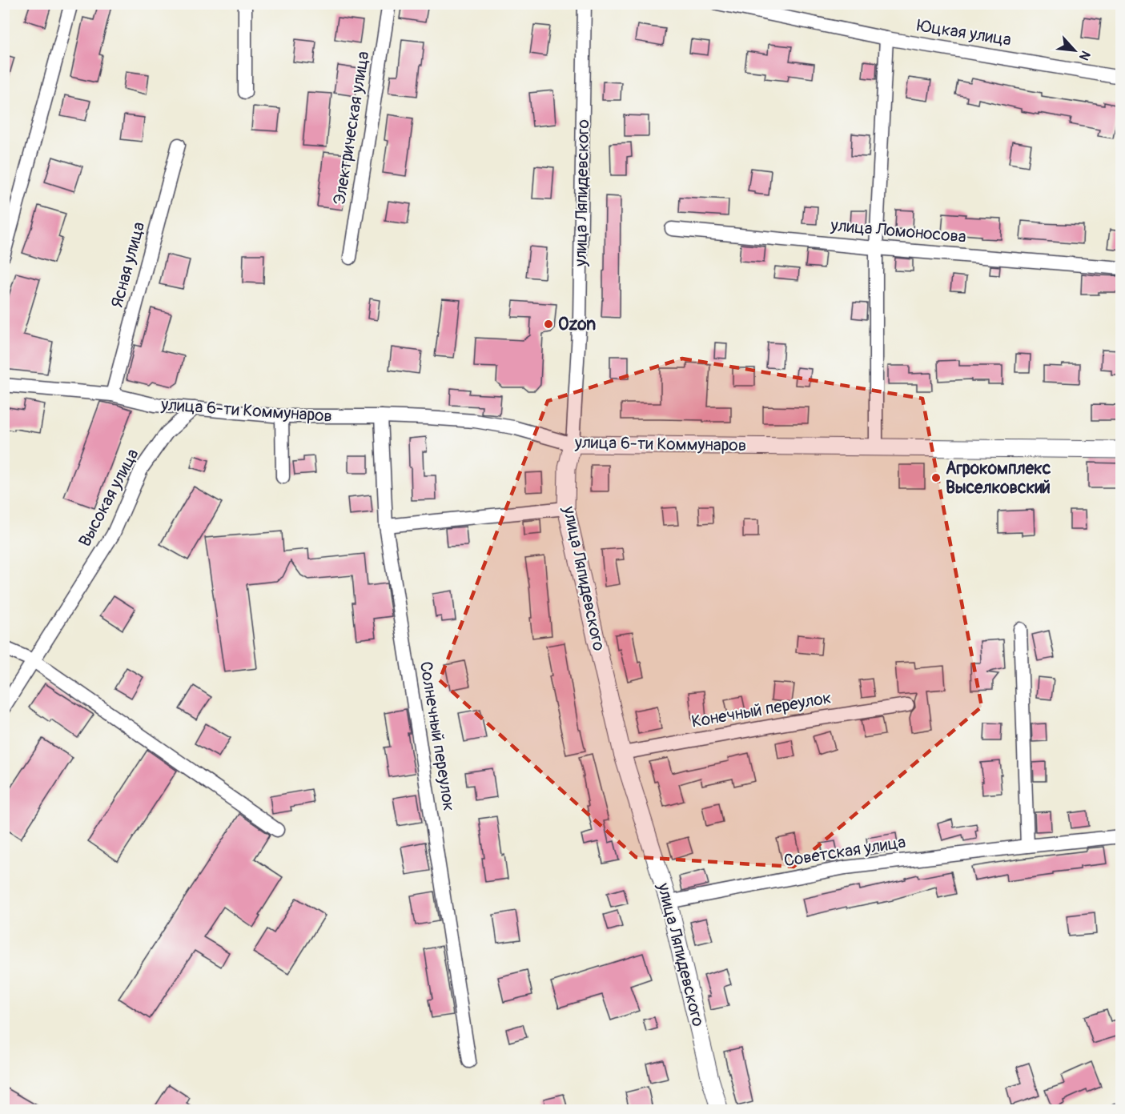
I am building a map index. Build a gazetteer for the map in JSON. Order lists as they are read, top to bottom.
{
  "streets": {
    "main road": ["улица Ляпидевского", "улица 6-ти Коммунаров"],
    "street": [
      "Юцкая улица",
      "Электрическая улица",
      "улица Ломоносова",
      "Ясная улица",
      "Высокая улица",
      "Конечный переулок",
      "Солнечный переулок",
      "Советская улица"
    ]
  },
  "crossings": [
    ["улица Ляпидевского", "улица 6-ти Коммунаров"],
    ["улица Ляпидевского", "Конечный переулок"],
    ["улица Ляпидевского", "Советская улица"],
    ["Ясная улица", "улица 6-ти Коммунаров"],
    ["улица 6-ти Коммунаров", "Высокая улица"],
    ["улица 6-ти Коммунаров", "Солнечный переулок"]
  ],
  "places": ["Ozon", "Агрокомплекс Выселковский"],
  "north": "bottom right"
}
